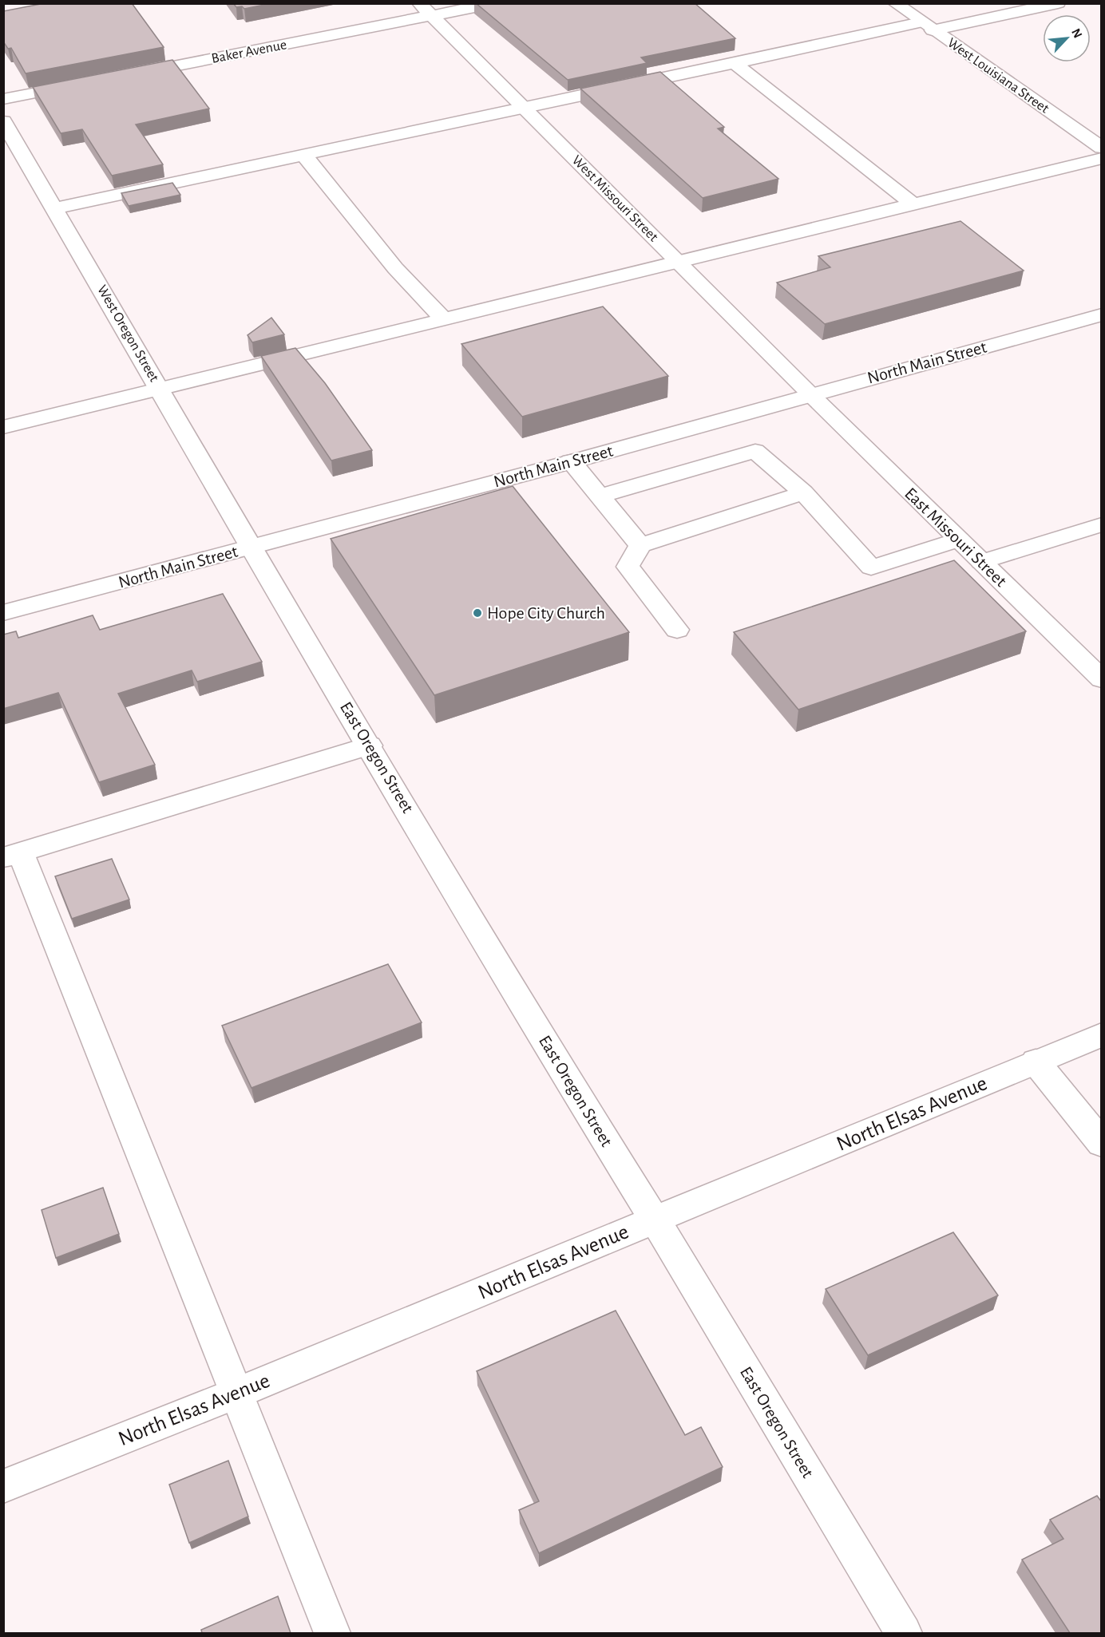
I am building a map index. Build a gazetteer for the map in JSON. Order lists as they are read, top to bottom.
{
  "streets": {
    "street": [
      "Baker Avenue",
      "West Louisiana Street",
      "West Missouri Street",
      "West Oregon Street",
      "North Main Street",
      "East Missouri Street",
      "East Oregon Street",
      "North Elsas Avenue"
    ]
  },
  "crossings": [
    ["Baker Avenue", "West Missouri Street"],
    ["West Missouri Street", "North Main Street"],
    ["West Missouri Street", "East Missouri Street"],
    ["West Oregon Street", "North Main Street"],
    ["West Oregon Street", "East Oregon Street"],
    ["North Main Street", "East Missouri Street"],
    ["North Main Street", "East Oregon Street"],
    ["East Oregon Street", "North Elsas Avenue"]
  ],
  "places": ["Hope City Church"],
  "north": "top right"
}
